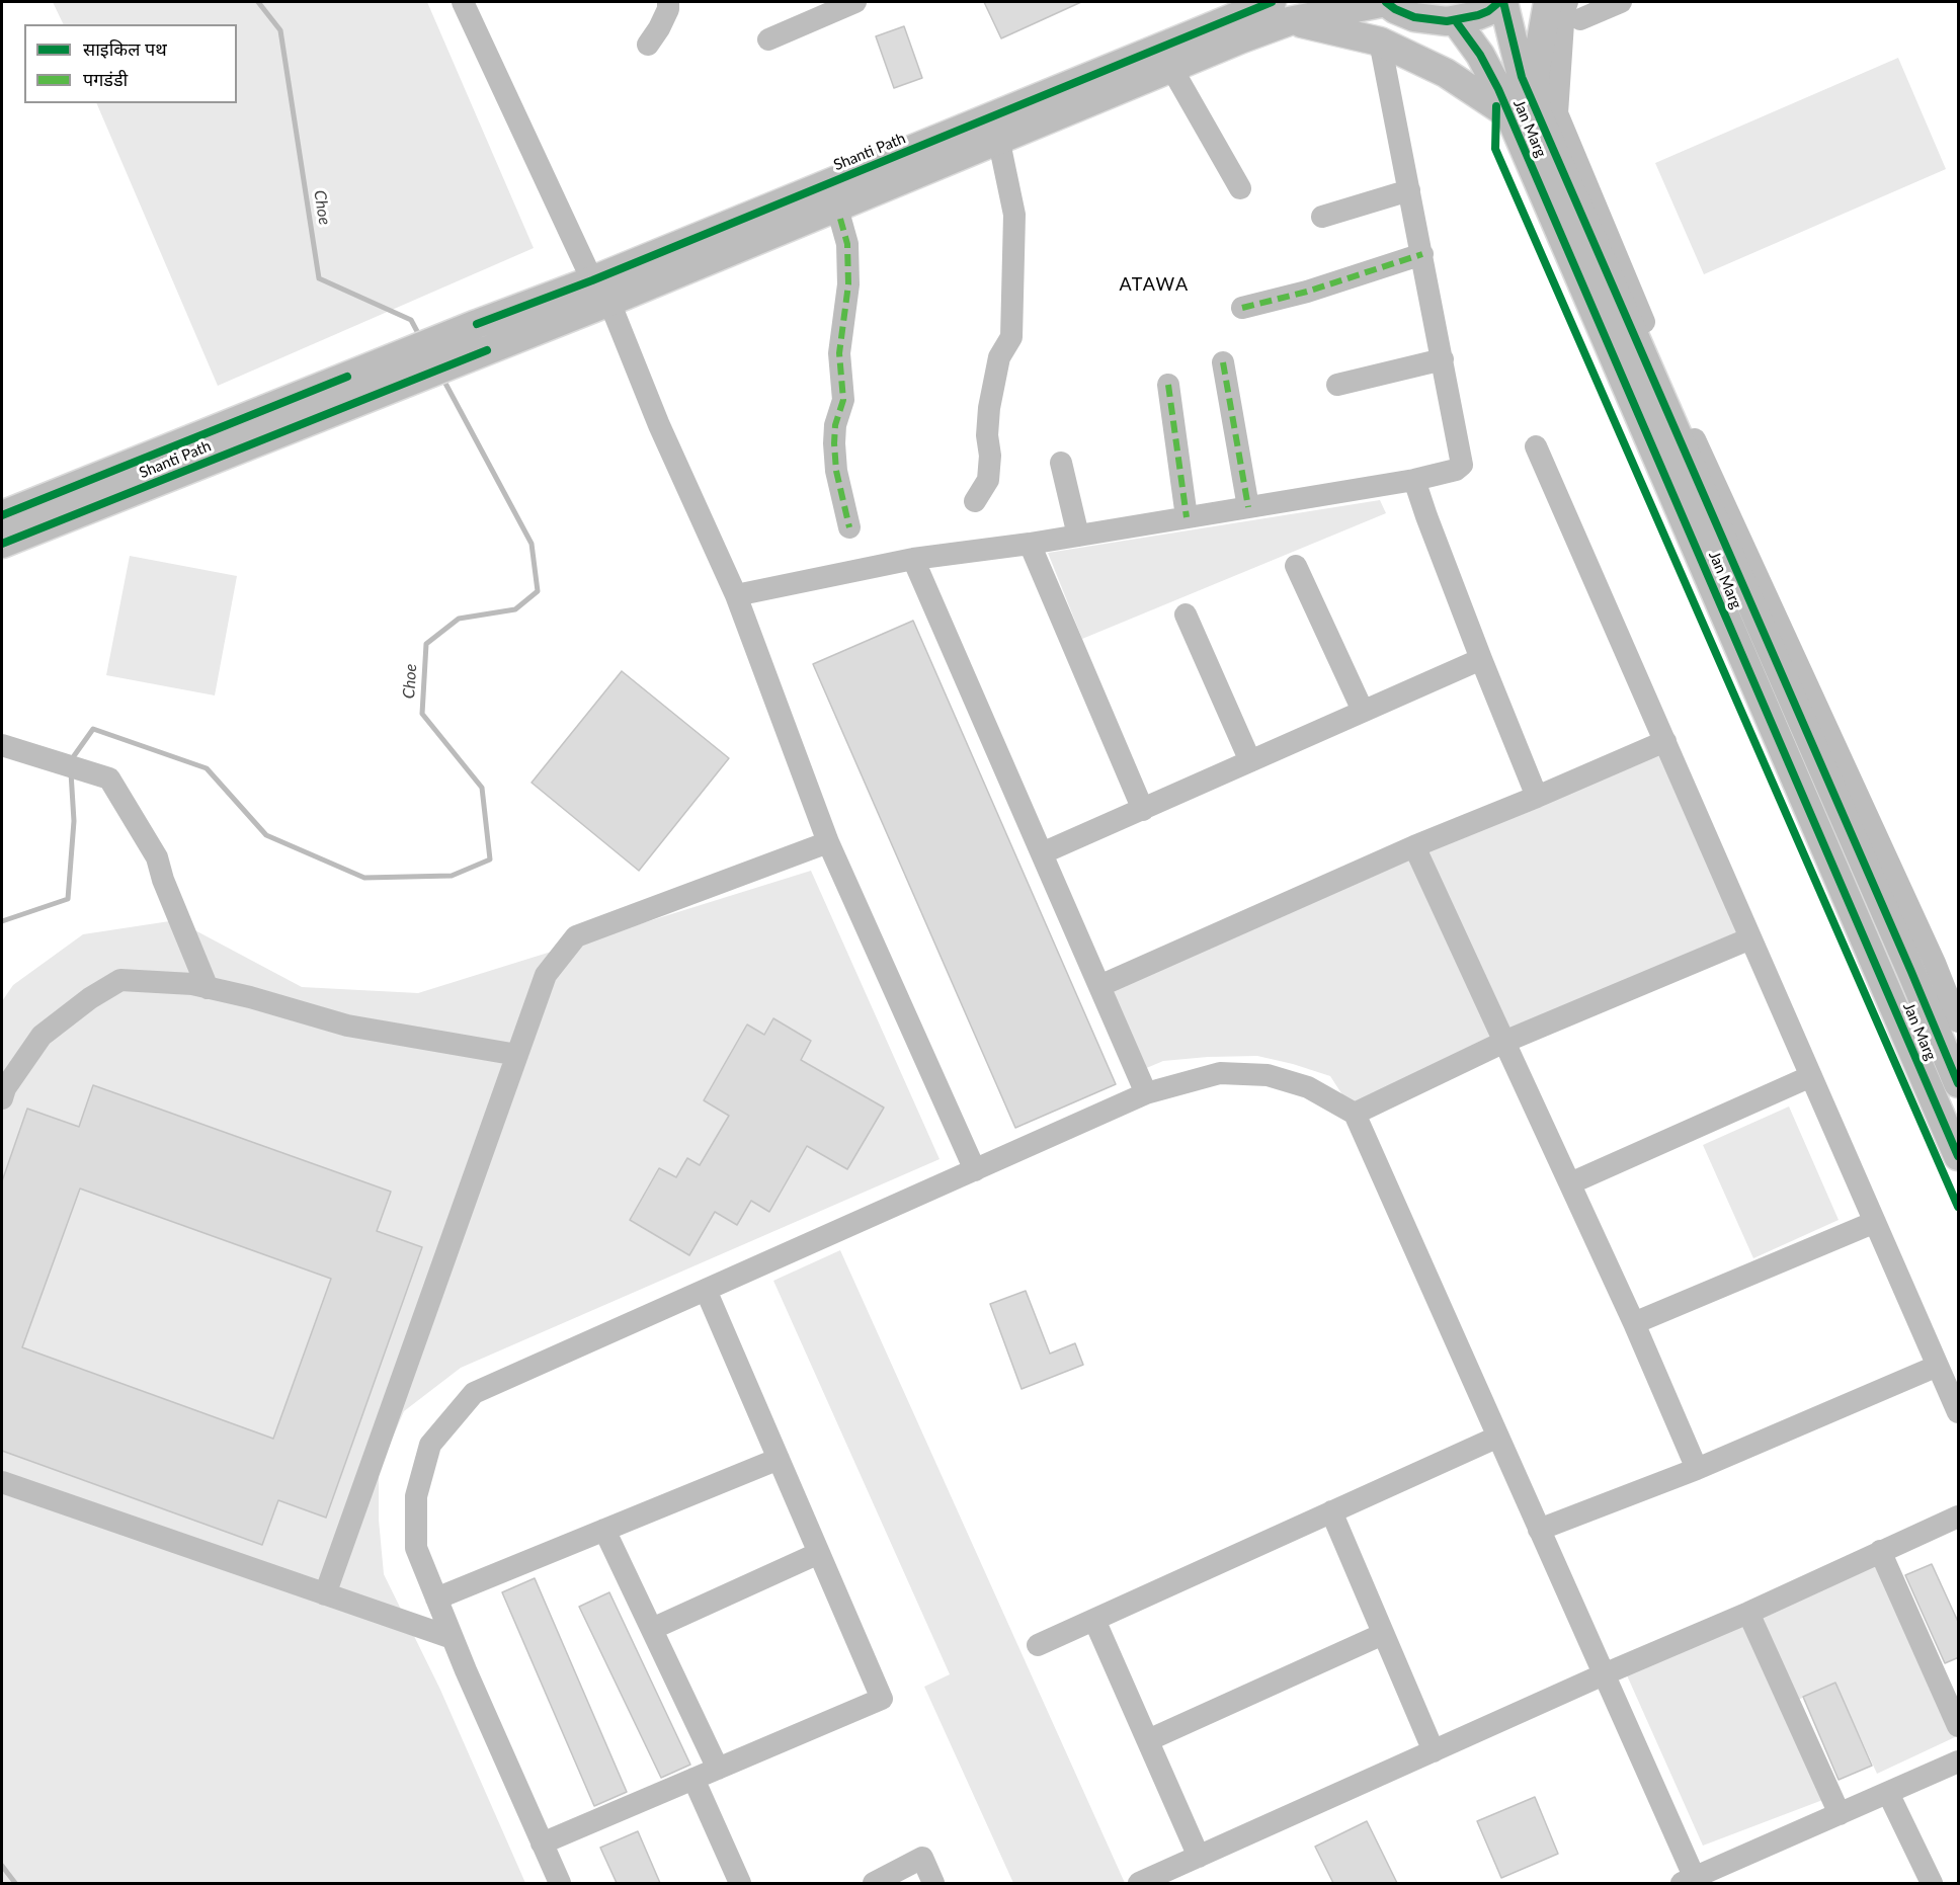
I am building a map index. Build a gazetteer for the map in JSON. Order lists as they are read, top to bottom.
{
  "streets": {
    "main road": ["Jan Marg", "Shanti Path"]
  },
  "districts": ["ATAWA"],
  "water": ["Choe"],
  "legend": ["साइकिल पथ", "पगडंडी"]
}
